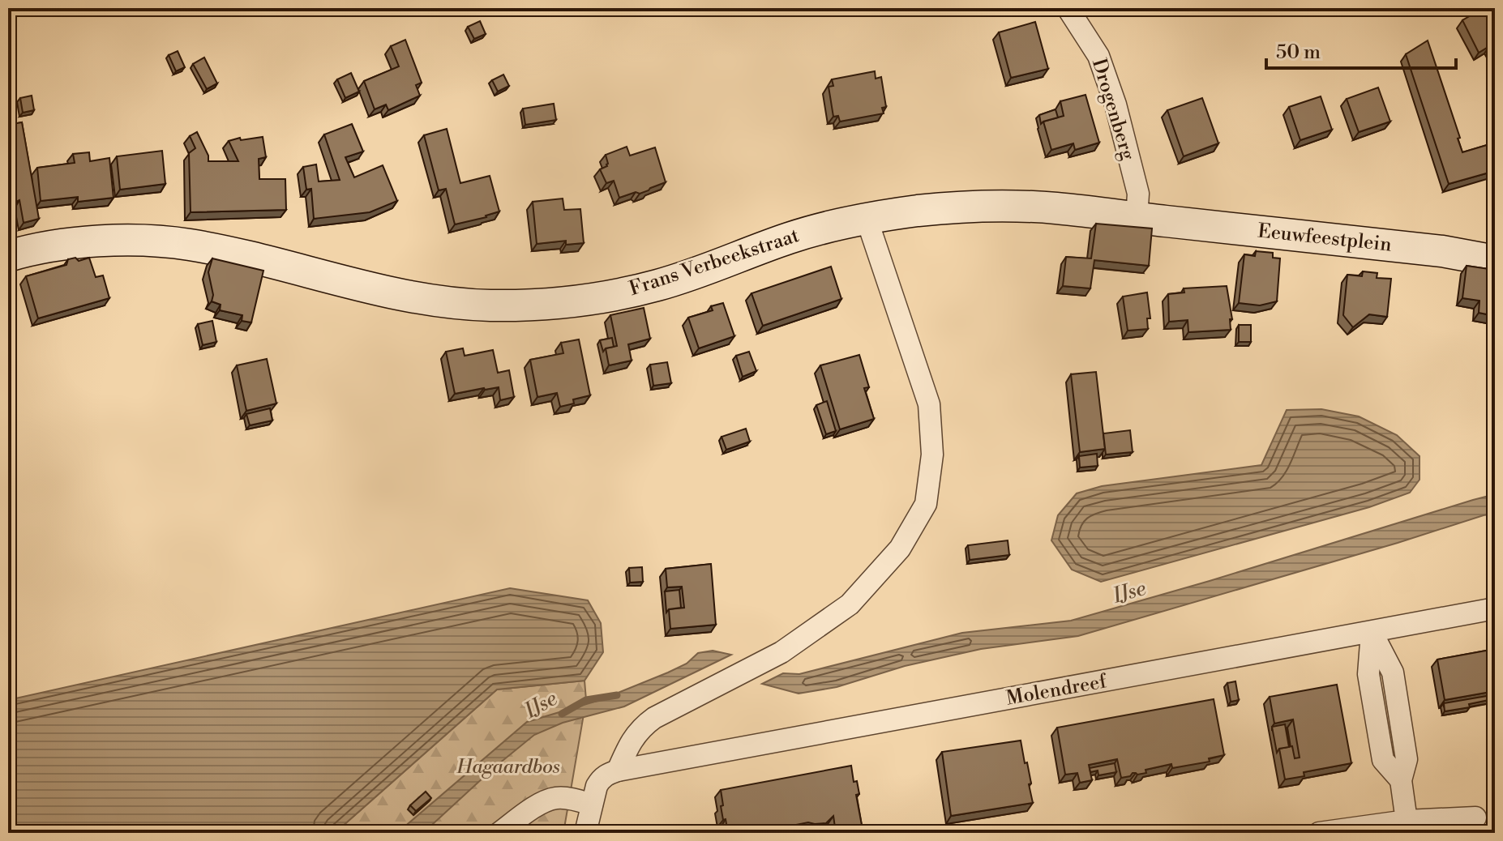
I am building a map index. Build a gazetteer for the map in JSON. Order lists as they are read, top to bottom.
{
  "streets": {
    "main road": ["Eeuwfeestplein", "Frans Verbeekstraat"],
    "street": ["Drogenberg", "Molendreef"]
  },
  "crossings": [
    ["Drogenberg", "Eeuwfeestplein"],
    ["Drogenberg", "Frans Verbeekstraat"],
    ["Eeuwfeestplein", "Frans Verbeekstraat"]
  ],
  "water": ["IJse"],
  "parks": ["Hagaardbos"],
  "scale_bar": "50 m"
}
